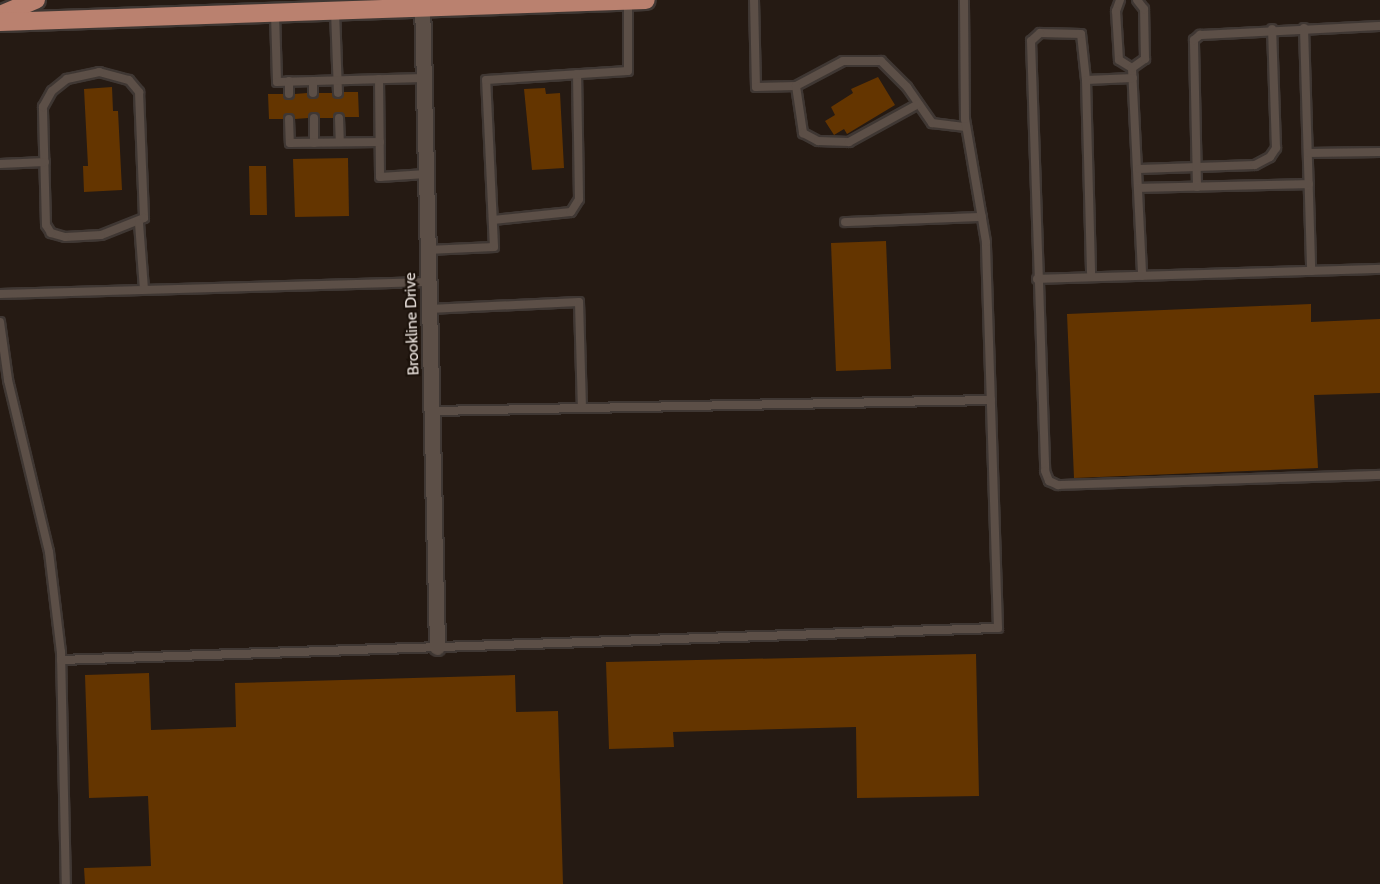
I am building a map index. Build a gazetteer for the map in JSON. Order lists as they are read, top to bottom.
{
  "streets": {
    "street": ["Brookline Drive"]
  }
}
